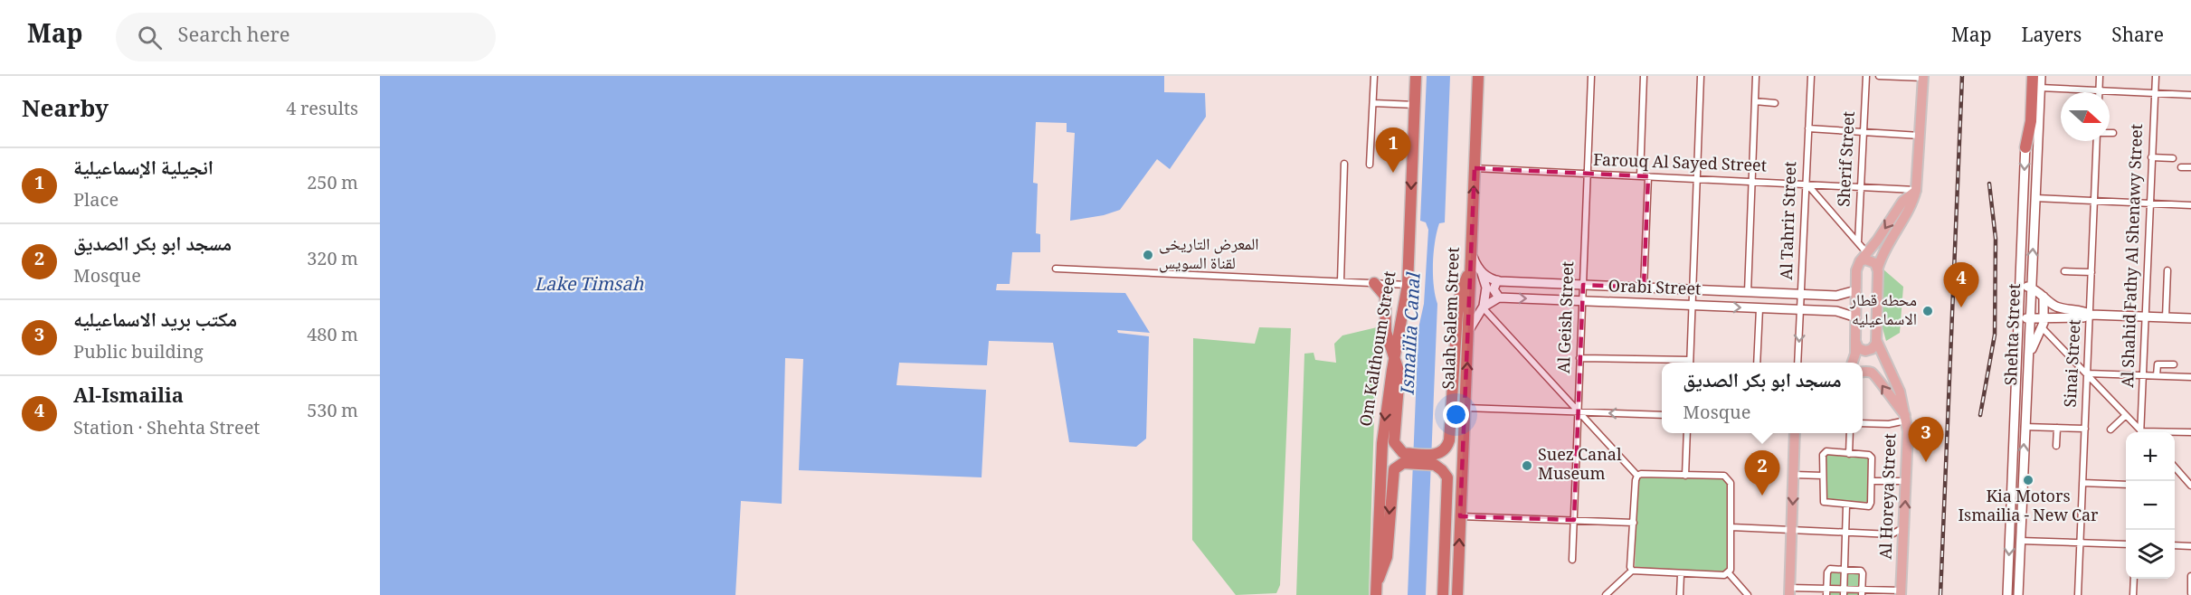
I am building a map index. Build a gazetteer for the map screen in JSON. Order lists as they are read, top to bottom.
{
  "streets": {
    "highway": ["Salah Salem Street", "Om Kalthoum Street"],
    "main road": ["Al Horeya Street"],
    "street": [
      "Sherif Street",
      "Farouq Al Sayed Street",
      "Al Tahrir Street",
      "Al Shahid Fathy Al Shenawy Street",
      "Orabi Street",
      "Al Geish Street",
      "Shehta Street",
      "Sinai Street"
    ]
  },
  "crossings": [
    ["Sherif Street", "Farouq Al Sayed Street"],
    ["Farouq Al Sayed Street", "Al Tahrir Street"],
    ["Farouq Al Sayed Street", "Al Geish Street"],
    ["Farouq Al Sayed Street", "Salah Salem Street"],
    ["Al Tahrir Street", "Orabi Street"],
    ["Orabi Street", "Al Geish Street"]
  ],
  "water": ["Lake Timsah", "Ismaïlia Canal"],
  "places": [
    "المعرض التاريخى لقناة السويس",
    "محطه قطار الاسماعيليه",
    "Suez Canal Museum",
    "Kia Motors Ismailia - New Car"
  ],
  "north": "right",
  "page": {
    "header": "Map",
    "search": "Search here",
    "nav": ["Map", "Layers", "Share"],
    "heading": ["Nearby", "4 results"],
    "pins": [
      "1",
      "4",
      "3",
      "2"
    ],
    "list": [
      {
        "mark": "1",
        "name": "انجيلية الإسماعيلية",
        "note": "Place",
        "value": "250 m"
      },
      {
        "mark": "2",
        "name": "مسجد ابو بكر الصديق",
        "note": "Mosque",
        "value": "320 m"
      },
      {
        "mark": "3",
        "name": "مكتب بريد الاسماعيليه",
        "note": "Public building",
        "value": "480 m"
      },
      {
        "mark": "4",
        "name": "Al-Ismailia",
        "note": "Station · Shehta Street",
        "value": "530 m"
      }
    ],
    "popup": ["مسجد ابو بكر الصديق", "Mosque"],
    "map_buttons": ["+", "−"]
  }
}
